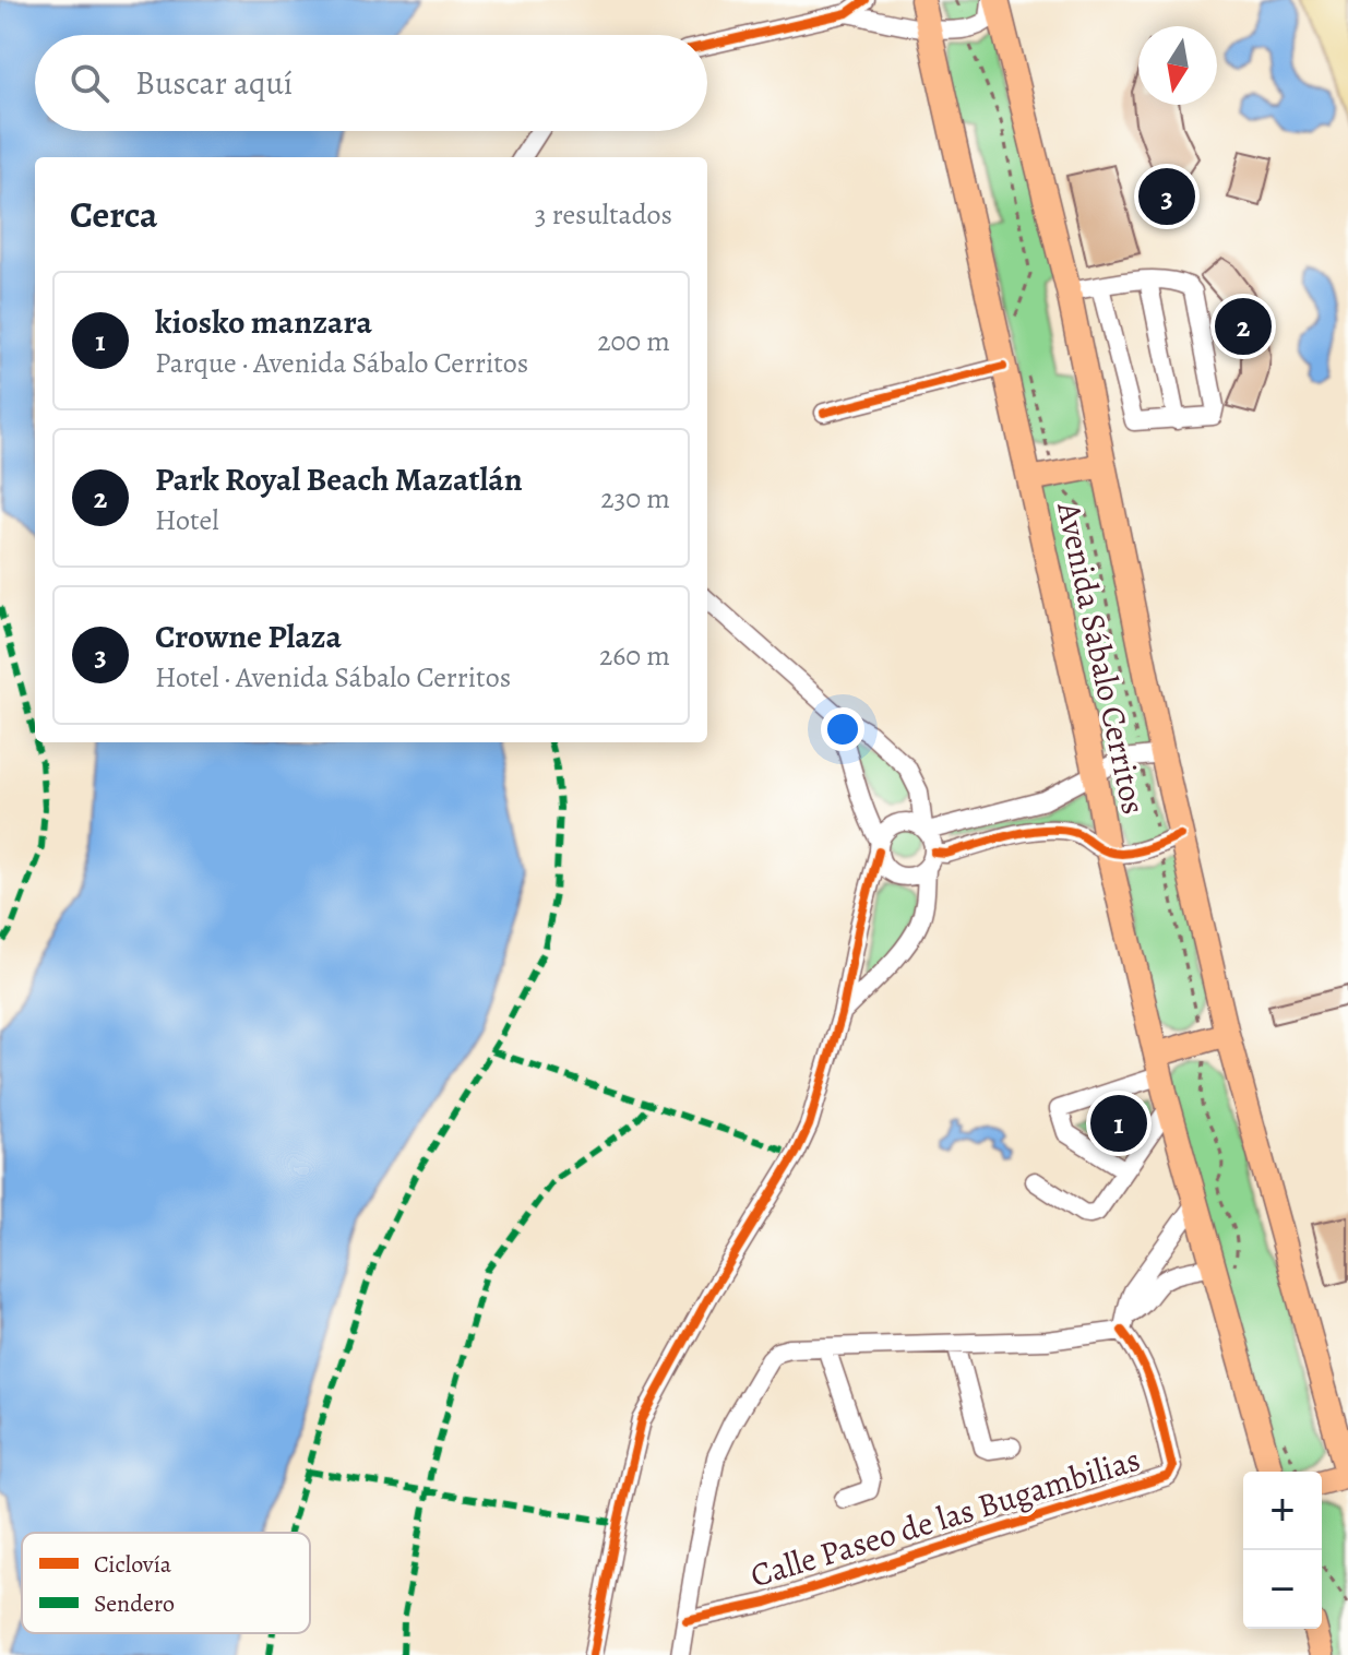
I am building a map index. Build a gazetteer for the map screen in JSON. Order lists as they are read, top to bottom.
{
  "streets": {
    "main road": ["Avenida Sábalo Cerritos"],
    "street": ["Calle Paseo de las Bugambilias"]
  },
  "legend": ["Ciclovía", "Sendero"],
  "north": "bottom",
  "page": {
    "search": "Buscar aquí",
    "heading": ["Cerca", "3 resultados"],
    "pins": ["3", "2", "1"],
    "list": [
      {
        "mark": "1",
        "name": "kiosko manzara",
        "note": "Parque · Avenida Sábalo Cerritos",
        "value": "200 m"
      },
      {
        "mark": "2",
        "name": "Park Royal Beach Mazatlán",
        "note": "Hotel",
        "value": "230 m"
      },
      {
        "mark": "3",
        "name": "Crowne Plaza",
        "note": "Hotel · Avenida Sábalo Cerritos",
        "value": "260 m"
      }
    ],
    "map_buttons": ["+", "−"]
  }
}
